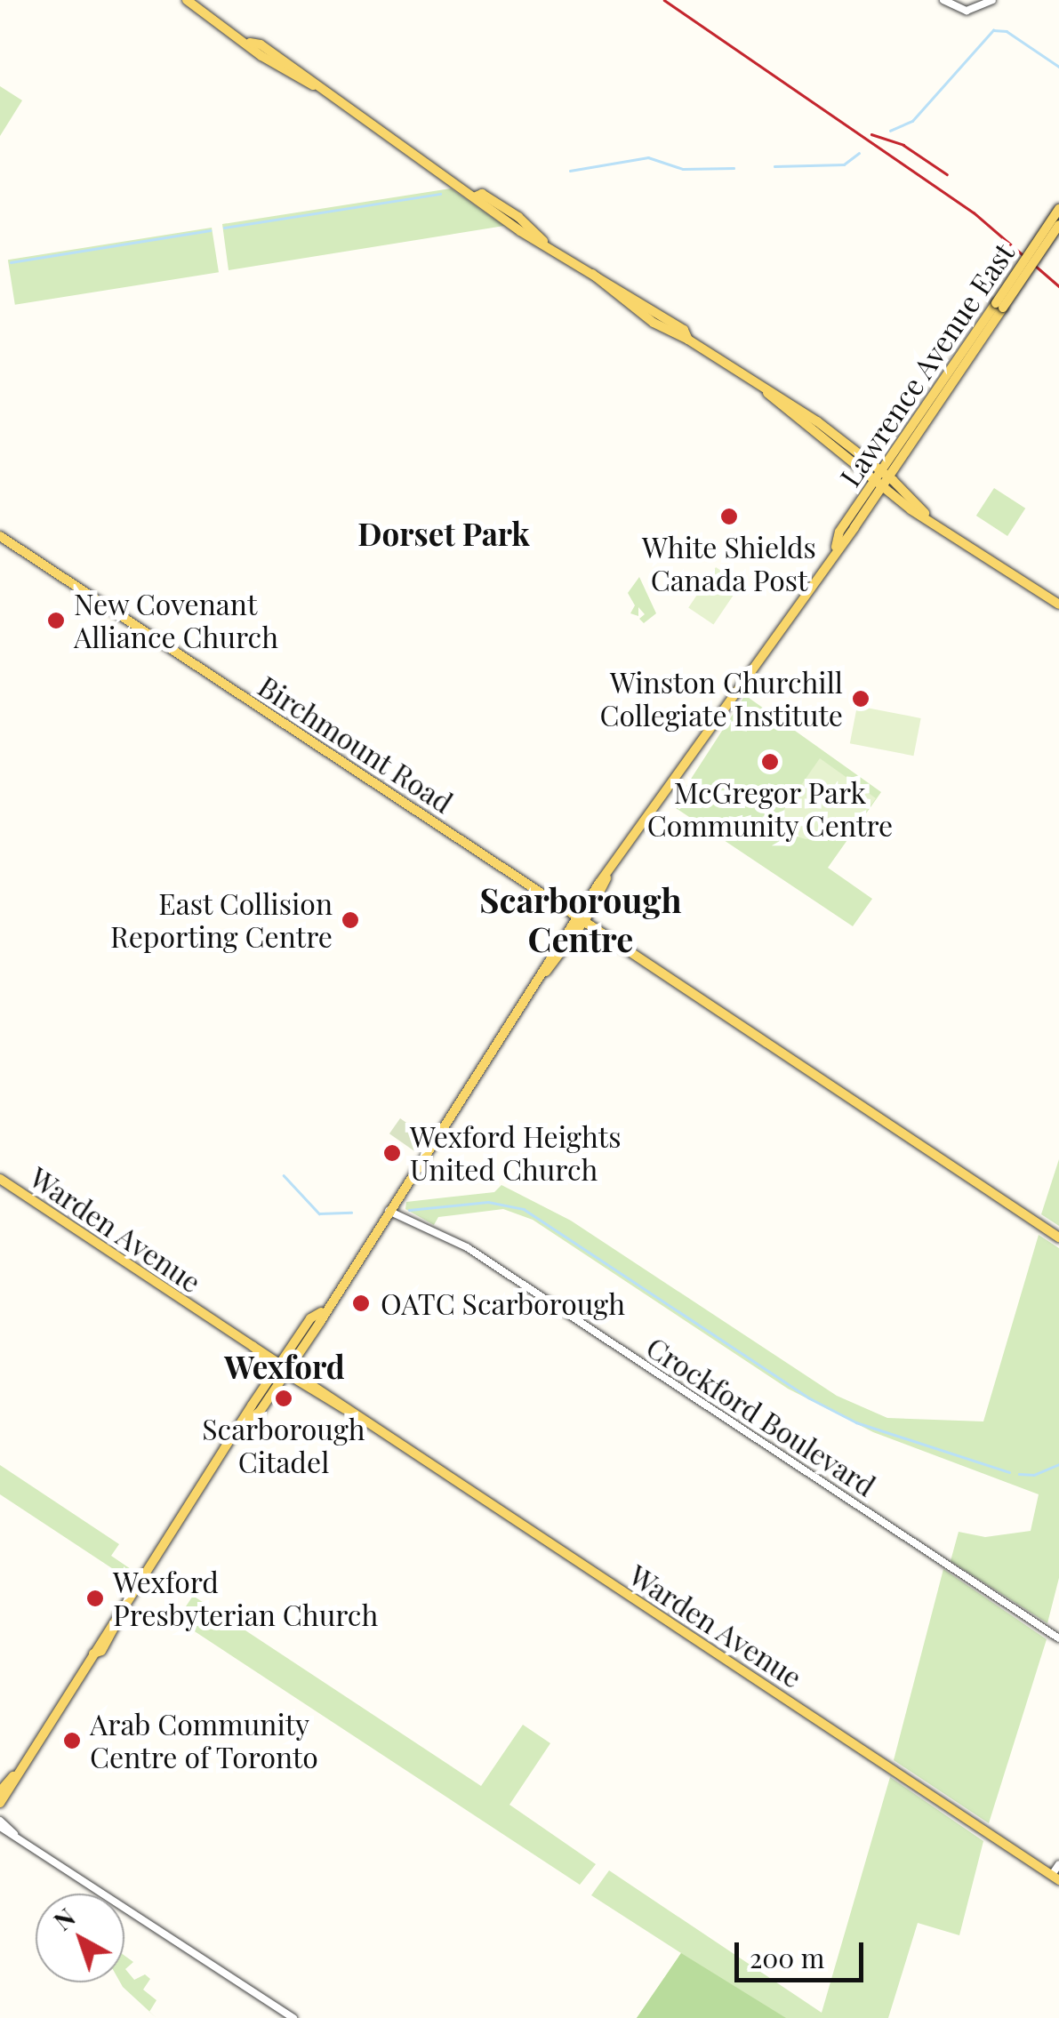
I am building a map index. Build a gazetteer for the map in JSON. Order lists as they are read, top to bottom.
{
  "streets": {
    "main road": ["Lawrence Avenue East", "Birchmount Road", "Warden Avenue"],
    "street": ["Crockford Boulevard"]
  },
  "crossings": [
    ["Lawrence Avenue East", "Birchmount Road"],
    ["Lawrence Avenue East", "Warden Avenue"],
    ["Lawrence Avenue East", "Crockford Boulevard"]
  ],
  "districts": ["Dorset Park", "Scarborough Centre", "Wexford"],
  "places": [
    "White Shields Canada Post",
    "New Covenant Alliance Church",
    "Winston Churchill Collegiate Institute",
    "McGregor Park Community Centre",
    "East Collision Reporting Centre",
    "Wexford Heights United Church",
    "OATC Scarborough",
    "Scarborough Citadel",
    "Wexford Presbyterian Church",
    "Arab Community Centre of Toronto"
  ],
  "scale_bar": "200 m",
  "north": "top left"
}
